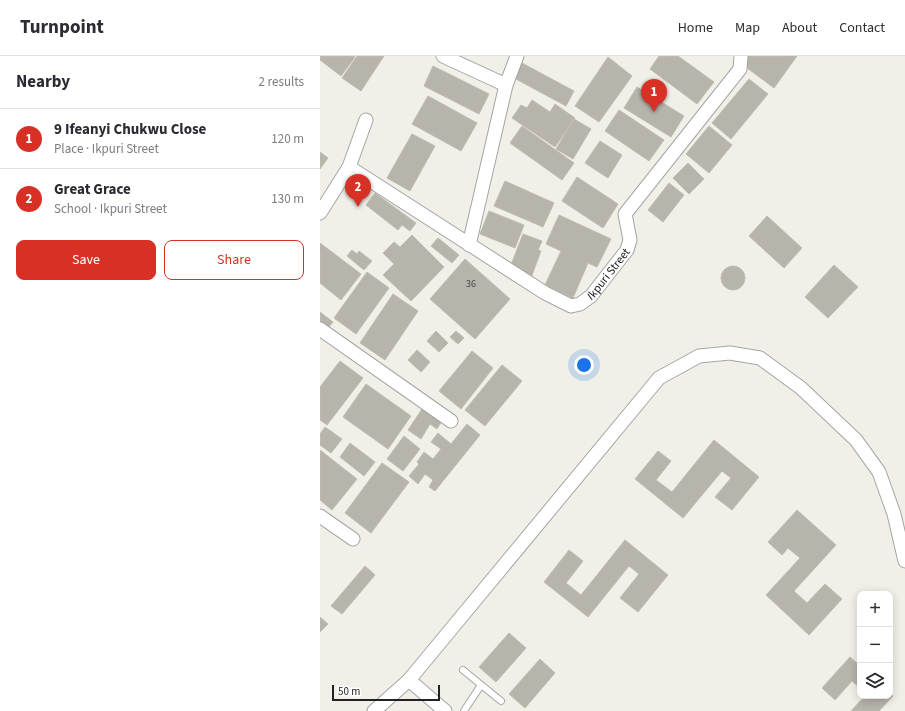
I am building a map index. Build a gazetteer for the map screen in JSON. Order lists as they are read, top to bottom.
{
  "streets": {
    "street": ["Ikpuri Street"]
  },
  "house_numbers": ["36"],
  "scale_bar": "50 m",
  "page": {
    "header": "Turnpoint",
    "nav": [
      "Home",
      "Map",
      "About",
      "Contact"
    ],
    "heading": ["Nearby", "2 results"],
    "pins": ["1", "2"],
    "list": [
      {
        "mark": "1",
        "name": "9 Ifeanyi Chukwu Close",
        "note": "Place · Ikpuri Street",
        "value": "120 m"
      },
      {
        "mark": "2",
        "name": "Great Grace",
        "note": "School · Ikpuri Street",
        "value": "130 m"
      }
    ],
    "buttons": ["Save", "Share"],
    "map_buttons": ["+", "−"],
    "scale": "50 m"
  }
}
